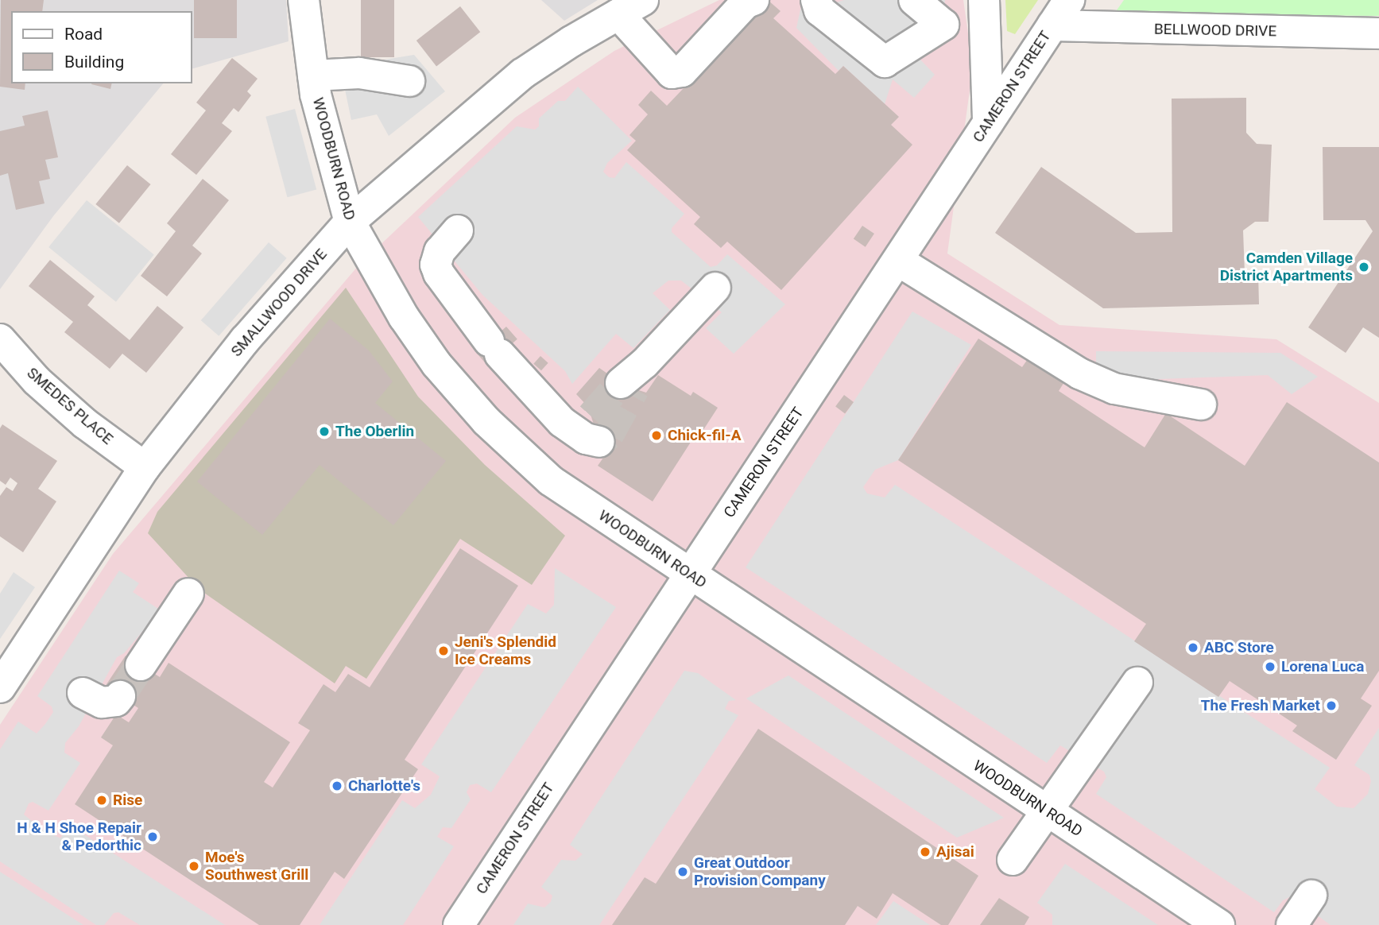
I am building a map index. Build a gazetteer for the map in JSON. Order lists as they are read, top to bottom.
{
  "streets": {
    "street": [
      "BELLWOOD DRIVE",
      "CAMERON STREET",
      "WOODBURN ROAD",
      "SMALLWOOD DRIVE",
      "SMEDES PLACE"
    ]
  },
  "crossings": [
    ["BELLWOOD DRIVE", "CAMERON STREET"],
    ["CAMERON STREET", "WOODBURN ROAD"],
    ["WOODBURN ROAD", "SMALLWOOD DRIVE"],
    ["SMALLWOOD DRIVE", "SMEDES PLACE"]
  ],
  "places": [
    "Camden Village District Apartments",
    "The Oberlin",
    "Chick-fil-A",
    "ABC Store",
    "Jeni's Splendid Ice Creams",
    "Lorena Luca",
    "The Fresh Market",
    "Charlotte's",
    "Rise",
    "H & H Shoe Repair & Pedorthic",
    "Ajisai",
    "Moe's Southwest Grill",
    "Great Outdoor Provision Company"
  ],
  "legend": ["Road", "Building"]
}
